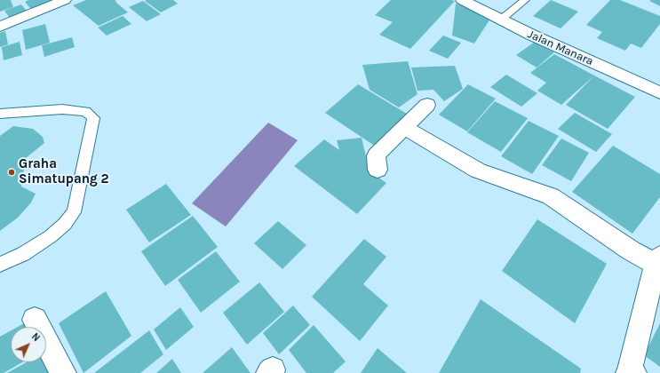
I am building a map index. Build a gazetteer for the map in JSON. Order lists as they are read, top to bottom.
{
  "streets": {
    "street": ["Jalan Manara"]
  },
  "places": ["Graha Simatupang 2"],
  "north": "top right"
}
